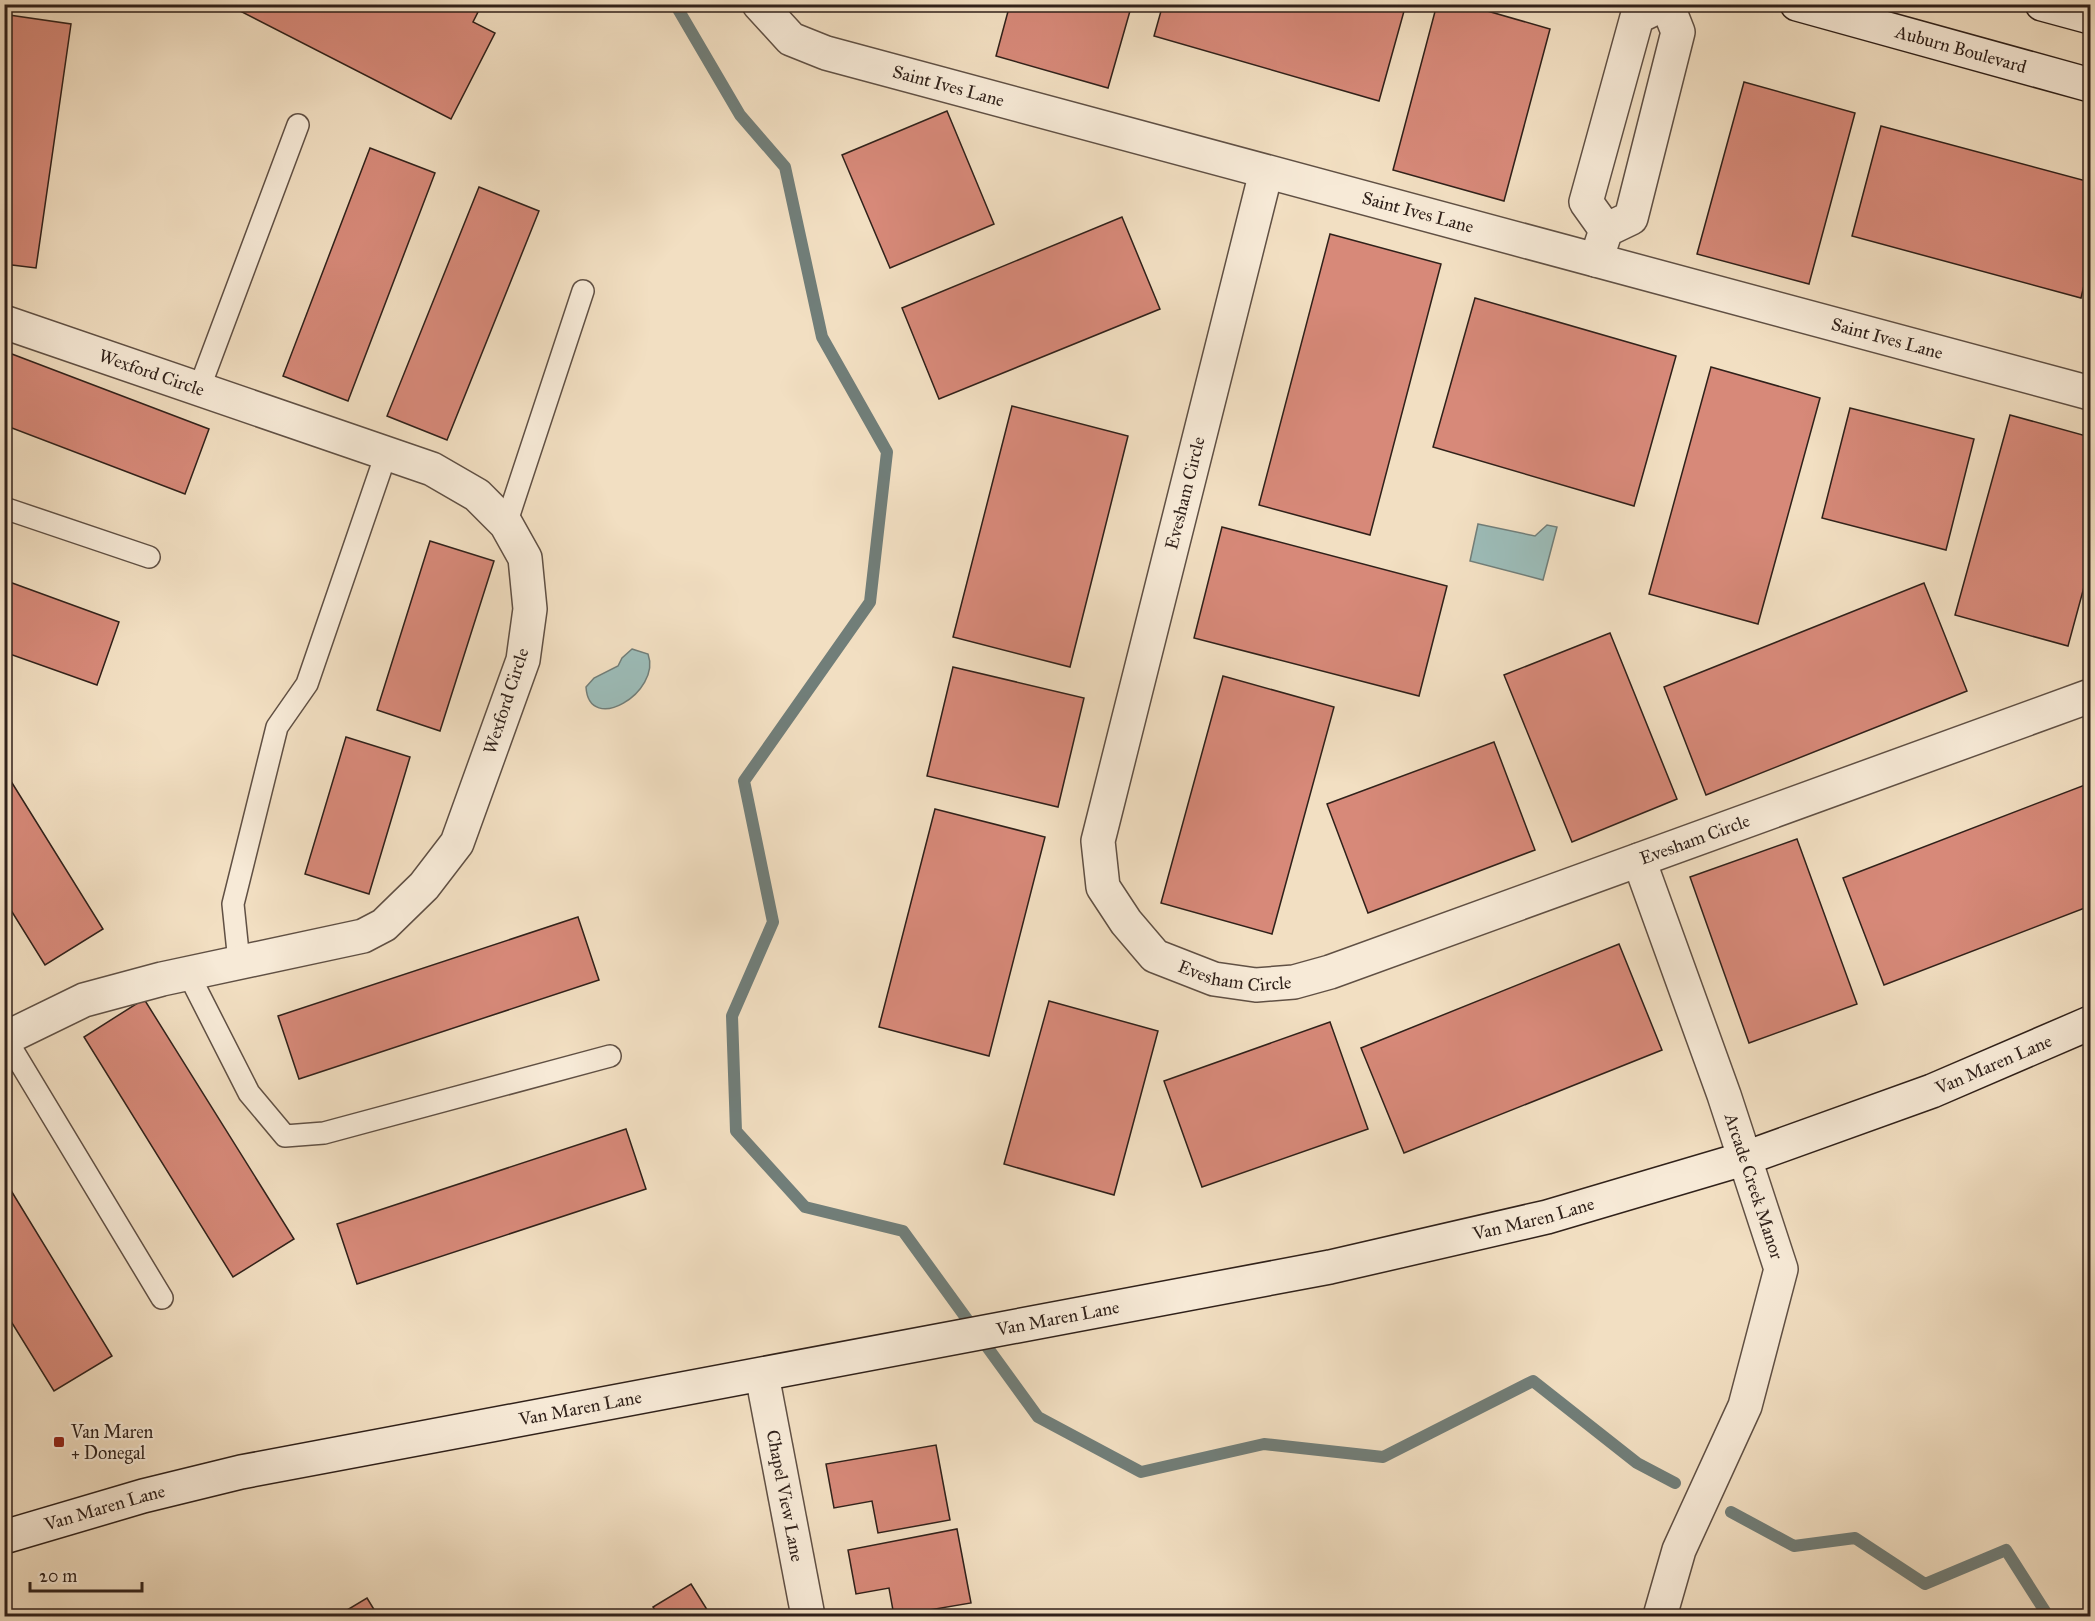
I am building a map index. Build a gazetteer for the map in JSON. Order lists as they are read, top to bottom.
{
  "streets": {
    "street": [
      "Auburn Boulevard",
      "Saint Ives Lane",
      "Wexford Circle",
      "Evesham Circle",
      "Van Maren Lane",
      "Arcade Creek Manor",
      "Chapel View Lane"
    ]
  },
  "crossings": [
    ["Saint Ives Lane", "Evesham Circle"],
    ["Evesham Circle", "Arcade Creek Manor"],
    ["Van Maren Lane", "Arcade Creek Manor"],
    ["Van Maren Lane", "Chapel View Lane"]
  ],
  "places": {
    "transit": ["Van Maren + Donegal"]
  },
  "scale_bar": "20 m"
}
